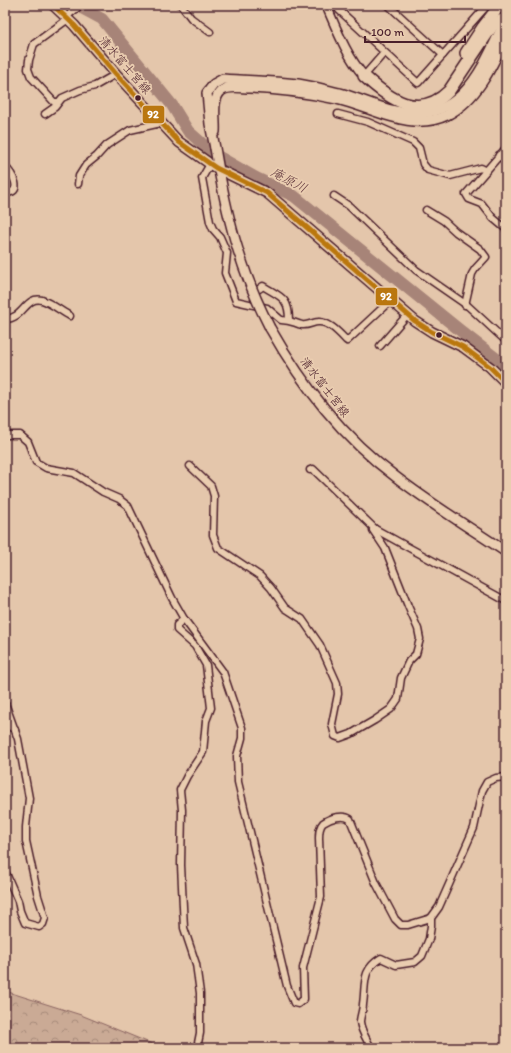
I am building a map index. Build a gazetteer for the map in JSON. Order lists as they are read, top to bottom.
{
  "streets": {
    "main road": ["清水富士宮線"]
  },
  "water": ["庵原川"],
  "lines": ["transit line 92"],
  "scale_bar": "100 m"
}
